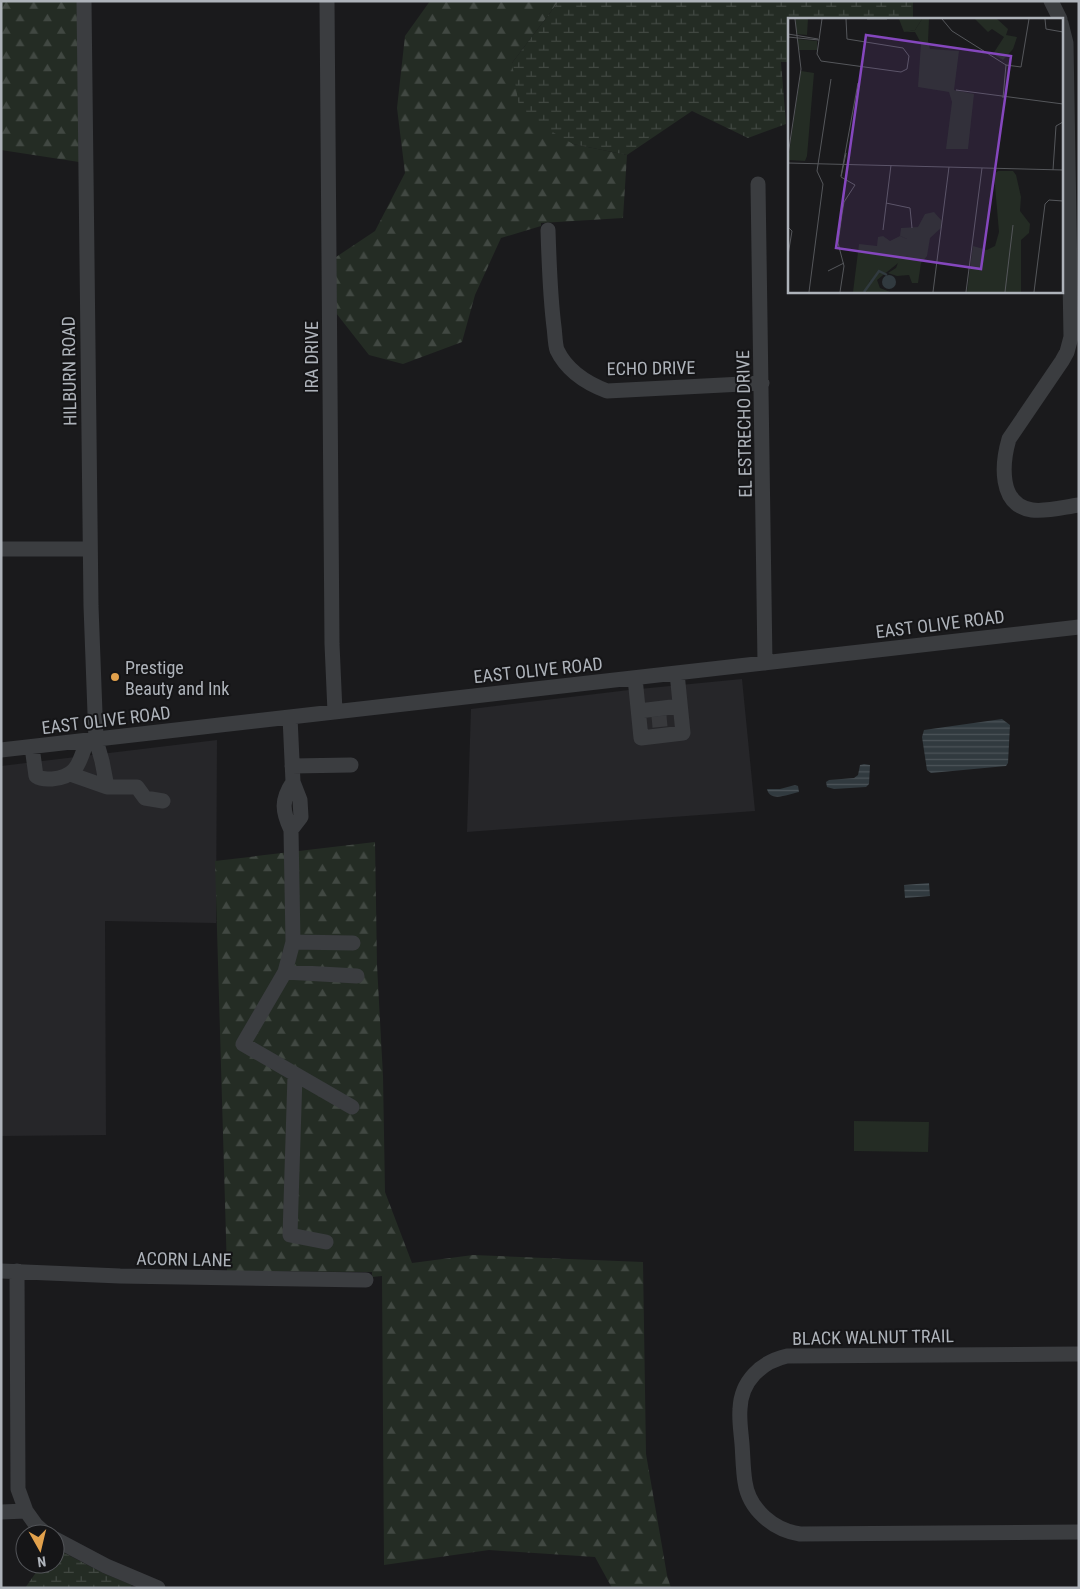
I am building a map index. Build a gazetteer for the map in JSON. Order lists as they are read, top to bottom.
{
  "streets": {
    "street": [
      "IRA DRIVE",
      "ECHO DRIVE",
      "HILBURN ROAD",
      "EL ESTRECHO DRIVE",
      "EAST OLIVE ROAD",
      "ACORN LANE",
      "BLACK WALNUT TRAIL"
    ]
  },
  "crossings": [
    ["IRA DRIVE", "EAST OLIVE ROAD"],
    ["ECHO DRIVE", "EL ESTRECHO DRIVE"],
    ["HILBURN ROAD", "EAST OLIVE ROAD"],
    ["EL ESTRECHO DRIVE", "EAST OLIVE ROAD"]
  ],
  "places": ["Prestige Beauty and Ink"],
  "north": "bottom"
}
